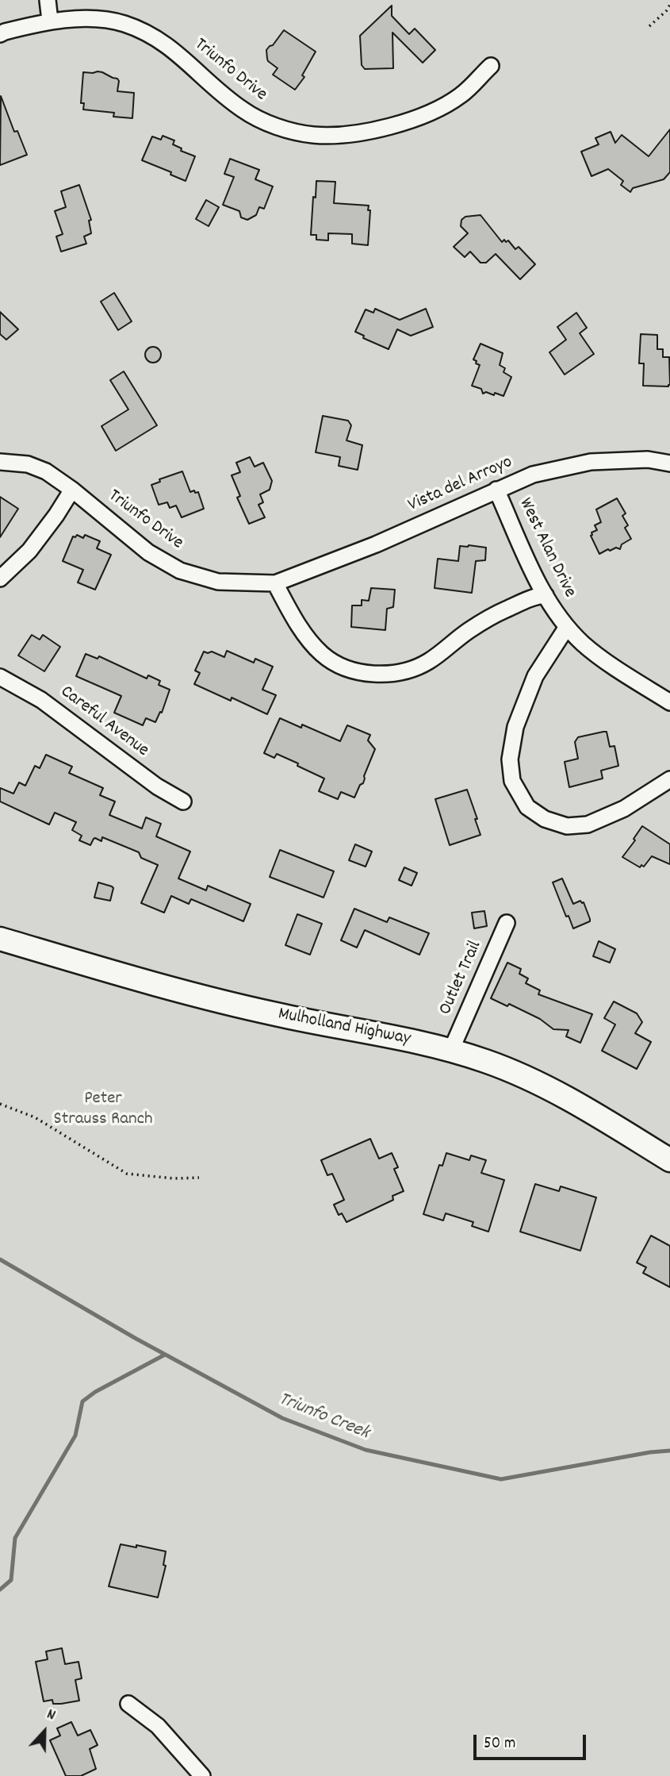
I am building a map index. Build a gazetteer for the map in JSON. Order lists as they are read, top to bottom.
{
  "streets": {
    "main road": ["Mulholland Highway"],
    "street": [
      "Triunfo Drive",
      "Vista del Arroyo",
      "West Alan Drive",
      "Careful Avenue",
      "Outlet Trail"
    ]
  },
  "crossings": [
    ["Triunfo Drive", "Vista del Arroyo"],
    ["Vista del Arroyo", "West Alan Drive"],
    ["Outlet Trail", "Mulholland Highway"]
  ],
  "water": ["Triunfo Creek"],
  "parks": ["Peter Strauss Ranch"],
  "scale_bar": "50 m",
  "north": "top"
}
